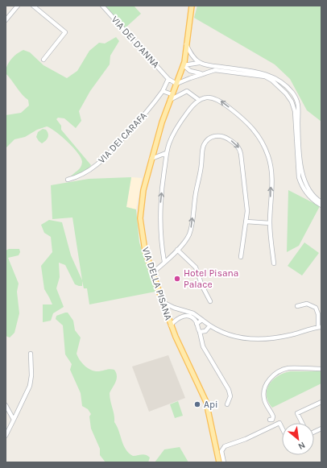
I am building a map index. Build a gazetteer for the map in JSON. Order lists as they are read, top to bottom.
{
  "streets": {
    "main road": ["VIA DELLA PISANA"],
    "street": ["VIA DEI D’ANNA", "VIA DEI CARAFA"]
  },
  "crossings": [
    ["VIA DEI D’ANNA", "VIA DEI CARAFA"],
    ["VIA DEI D’ANNA", "VIA DELLA PISANA"]
  ],
  "places": ["Hotel Pisana Palace", "Api"],
  "north": "bottom right"
}
